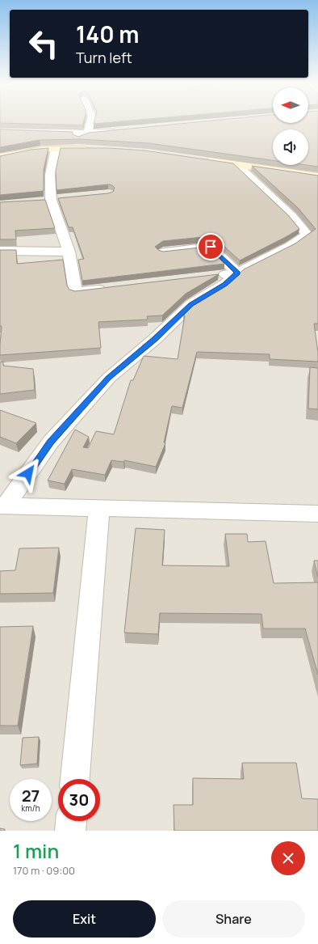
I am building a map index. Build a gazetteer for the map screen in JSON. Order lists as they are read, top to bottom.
{
  "north": "left",
  "page": {
    "turn": ["140 m", "Turn left"],
    "speed": "27 km/h",
    "limit": "30",
    "heading": ["1 min", "170 m · 09:00"],
    "buttons": ["Exit", "Share"]
  }
}
